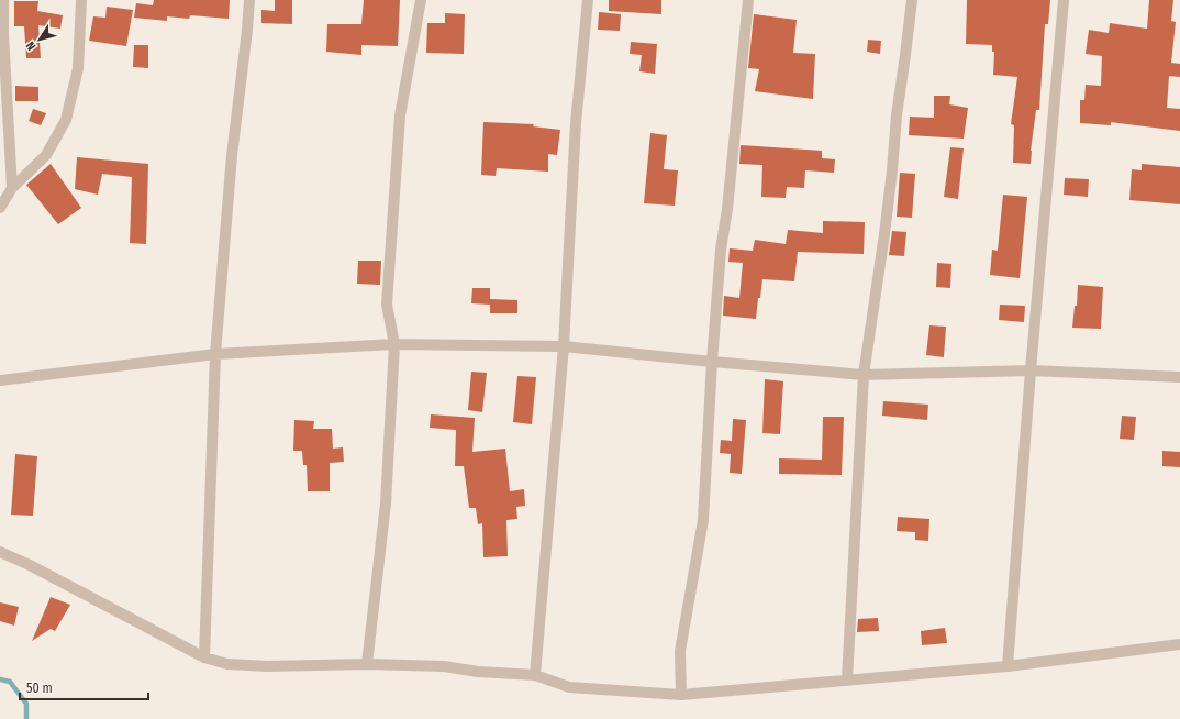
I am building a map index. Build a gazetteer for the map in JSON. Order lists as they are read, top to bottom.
{
  "scale_bar": "50 m",
  "north": "bottom left"
}
